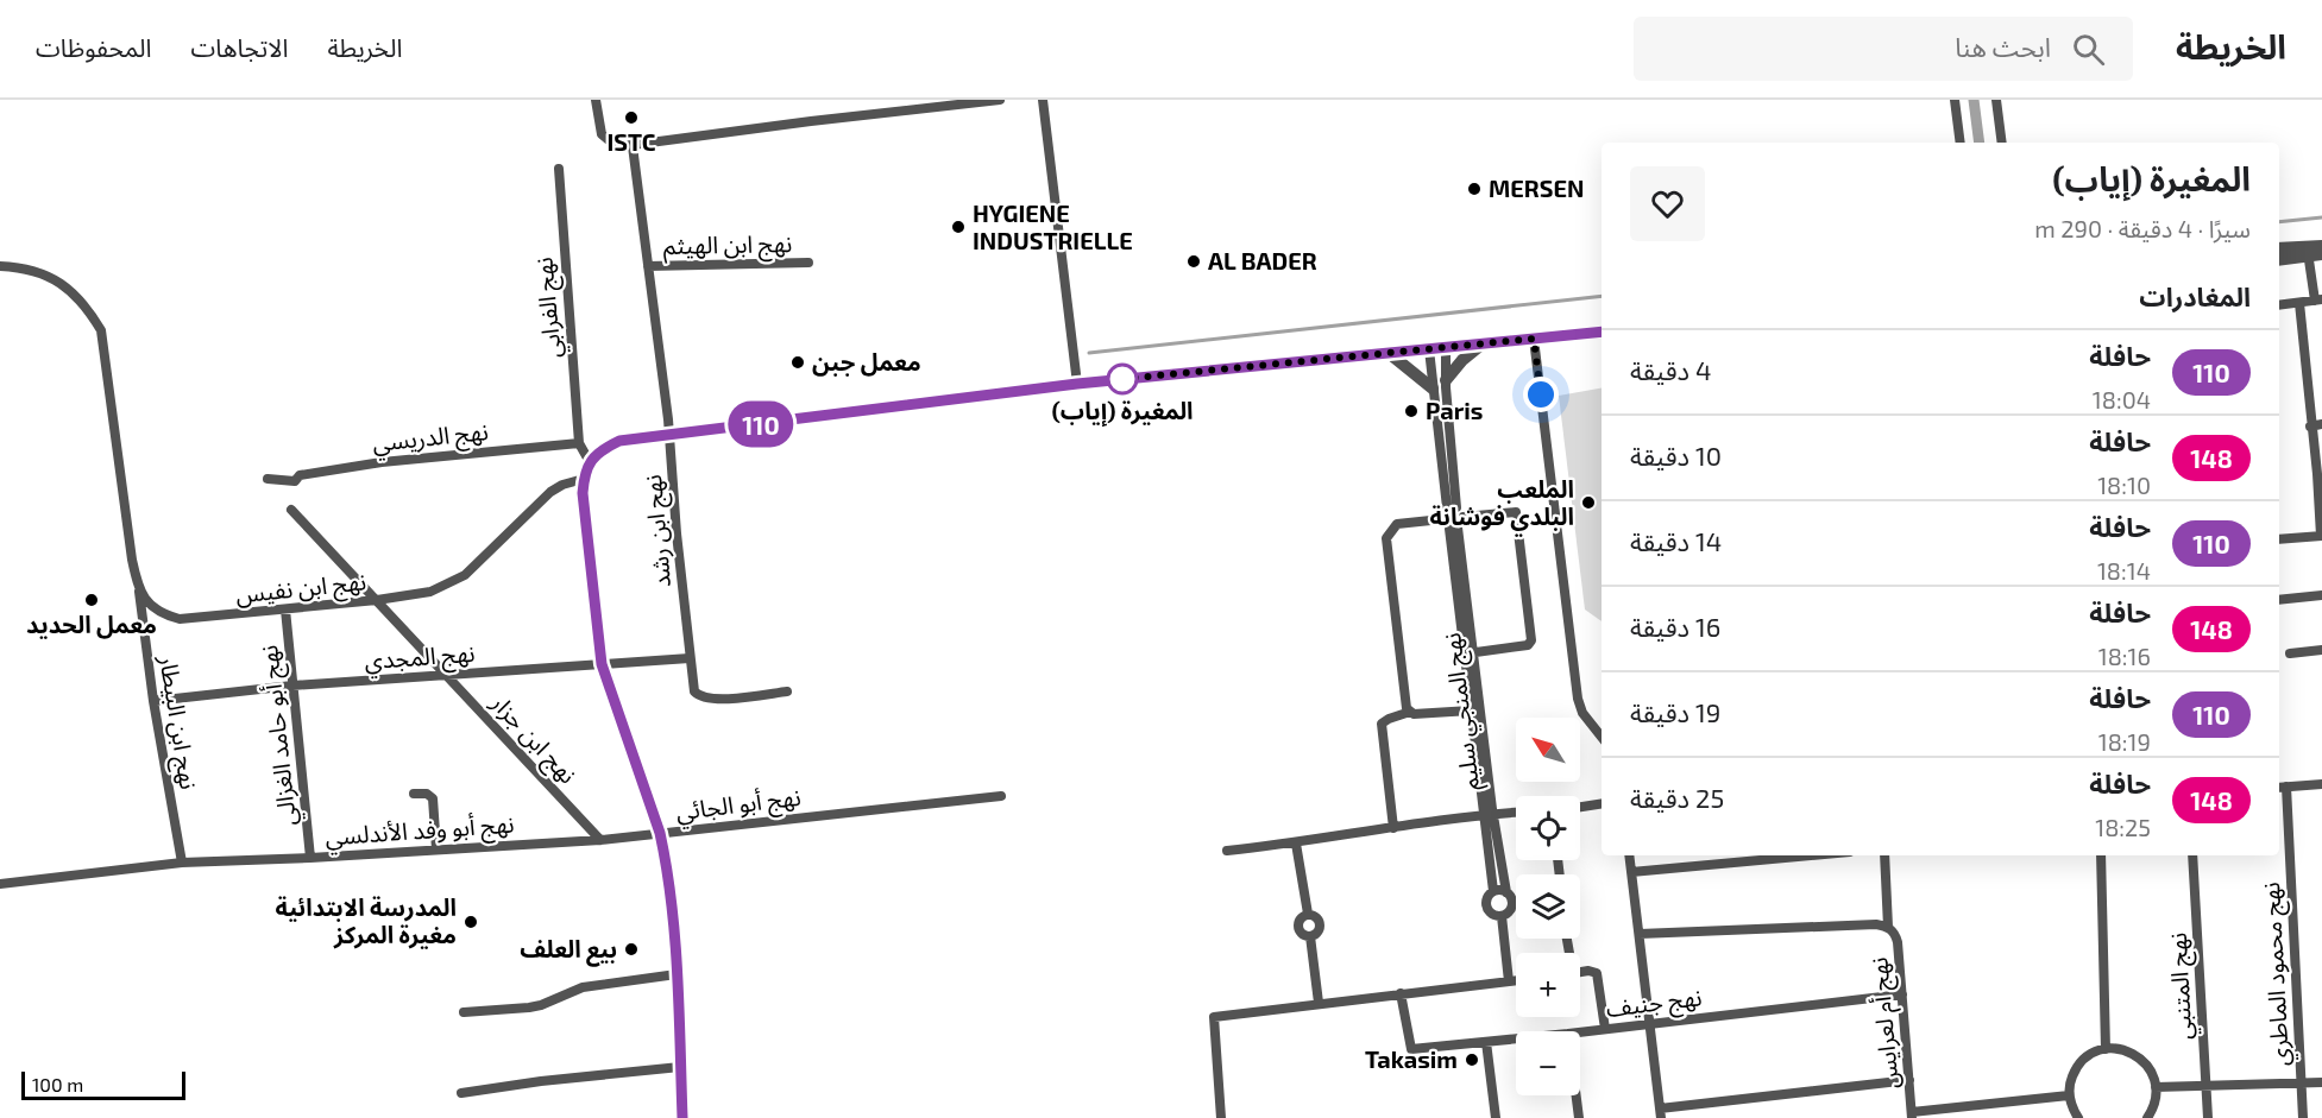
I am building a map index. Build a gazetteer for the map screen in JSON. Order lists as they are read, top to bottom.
{
  "streets": {
    "street": [
      "نهج ابن الهيثم",
      "نهج الفرابي",
      "نهج الدريسي",
      "نهج ابن رشد",
      "نهج ابن نفيس",
      "نهج المجدي",
      "نهج المنجي سليم",
      "نهج ابن البيطار",
      "نهج أبو حامد الغزالي",
      "نهج ابن جزار",
      "نهج أبو الجائي",
      "نهج أبو وفد الأندلسي",
      "نهج محمود الماطري",
      "نهج المتنبي",
      "نهج جنيف",
      "نهج أم لعرايس"
    ]
  },
  "crossings": [
    ["نهج ابن الهيثم", "نهج ابن رشد"],
    ["نهج الفرابي", "نهج الدريسي"],
    ["نهج ابن رشد", "نهج المجدي"],
    ["نهج ابن نفيس", "نهج ابن البيطار"],
    ["نهج ابن نفيس", "نهج أبو حامد الغزالي"],
    ["نهج ابن نفيس", "نهج ابن جزار"],
    ["نهج المجدي", "نهج ابن البيطار"],
    ["نهج المجدي", "نهج أبو حامد الغزالي"],
    ["نهج المجدي", "نهج ابن جزار"],
    ["نهج ابن البيطار", "نهج أبو وفد الأندلسي"],
    ["نهج أبو حامد الغزالي", "نهج أبو وفد الأندلسي"],
    ["نهج ابن جزار", "نهج أبو وفد الأندلسي"],
    ["نهج أبو الجائي", "نهج أبو وفد الأندلسي"],
    ["نهج جنيف", "نهج أم لعرايس"]
  ],
  "places": [
    "ISTC",
    "MERSEN",
    "HYGIENE INDUSTRIELLE",
    "AL BADER",
    "معمل جبن",
    "المغيرة (إياب)",
    "Paris",
    "الملعب البلدي فوشانة",
    "معمل الحديد",
    "المدرسة الابتدائية مغيرة المركز",
    "بيع العلف",
    "Takasim"
  ],
  "lines": ["bus line 110"],
  "scale_bar": "100 m",
  "north": "top left",
  "page": {
    "header": "الخريطة",
    "search": "ابحث هنا",
    "nav": ["الخريطة", "الاتجاهات", "المحفوظات"],
    "on_map": "110",
    "heading": [
      ["المغيرة (إياب)", "سيرًا · 4 دقيقة · 290 m"],
      "المغادرات"
    ],
    "list": [
      {
        "mark": "110",
        "name": "حافلة",
        "note": "18:04",
        "value": "4 دقيقة"
      },
      {
        "mark": "148",
        "name": "حافلة",
        "note": "18:10",
        "value": "10 دقيقة"
      },
      {
        "mark": "110",
        "name": "حافلة",
        "note": "18:14",
        "value": "14 دقيقة"
      },
      {
        "mark": "148",
        "name": "حافلة",
        "note": "18:16",
        "value": "16 دقيقة"
      },
      {
        "mark": "110",
        "name": "حافلة",
        "note": "18:19",
        "value": "19 دقيقة"
      },
      {
        "mark": "148",
        "name": "حافلة",
        "note": "18:25",
        "value": "25 دقيقة"
      }
    ],
    "map_buttons": ["+", "−"],
    "scale": "100 m"
  }
}
